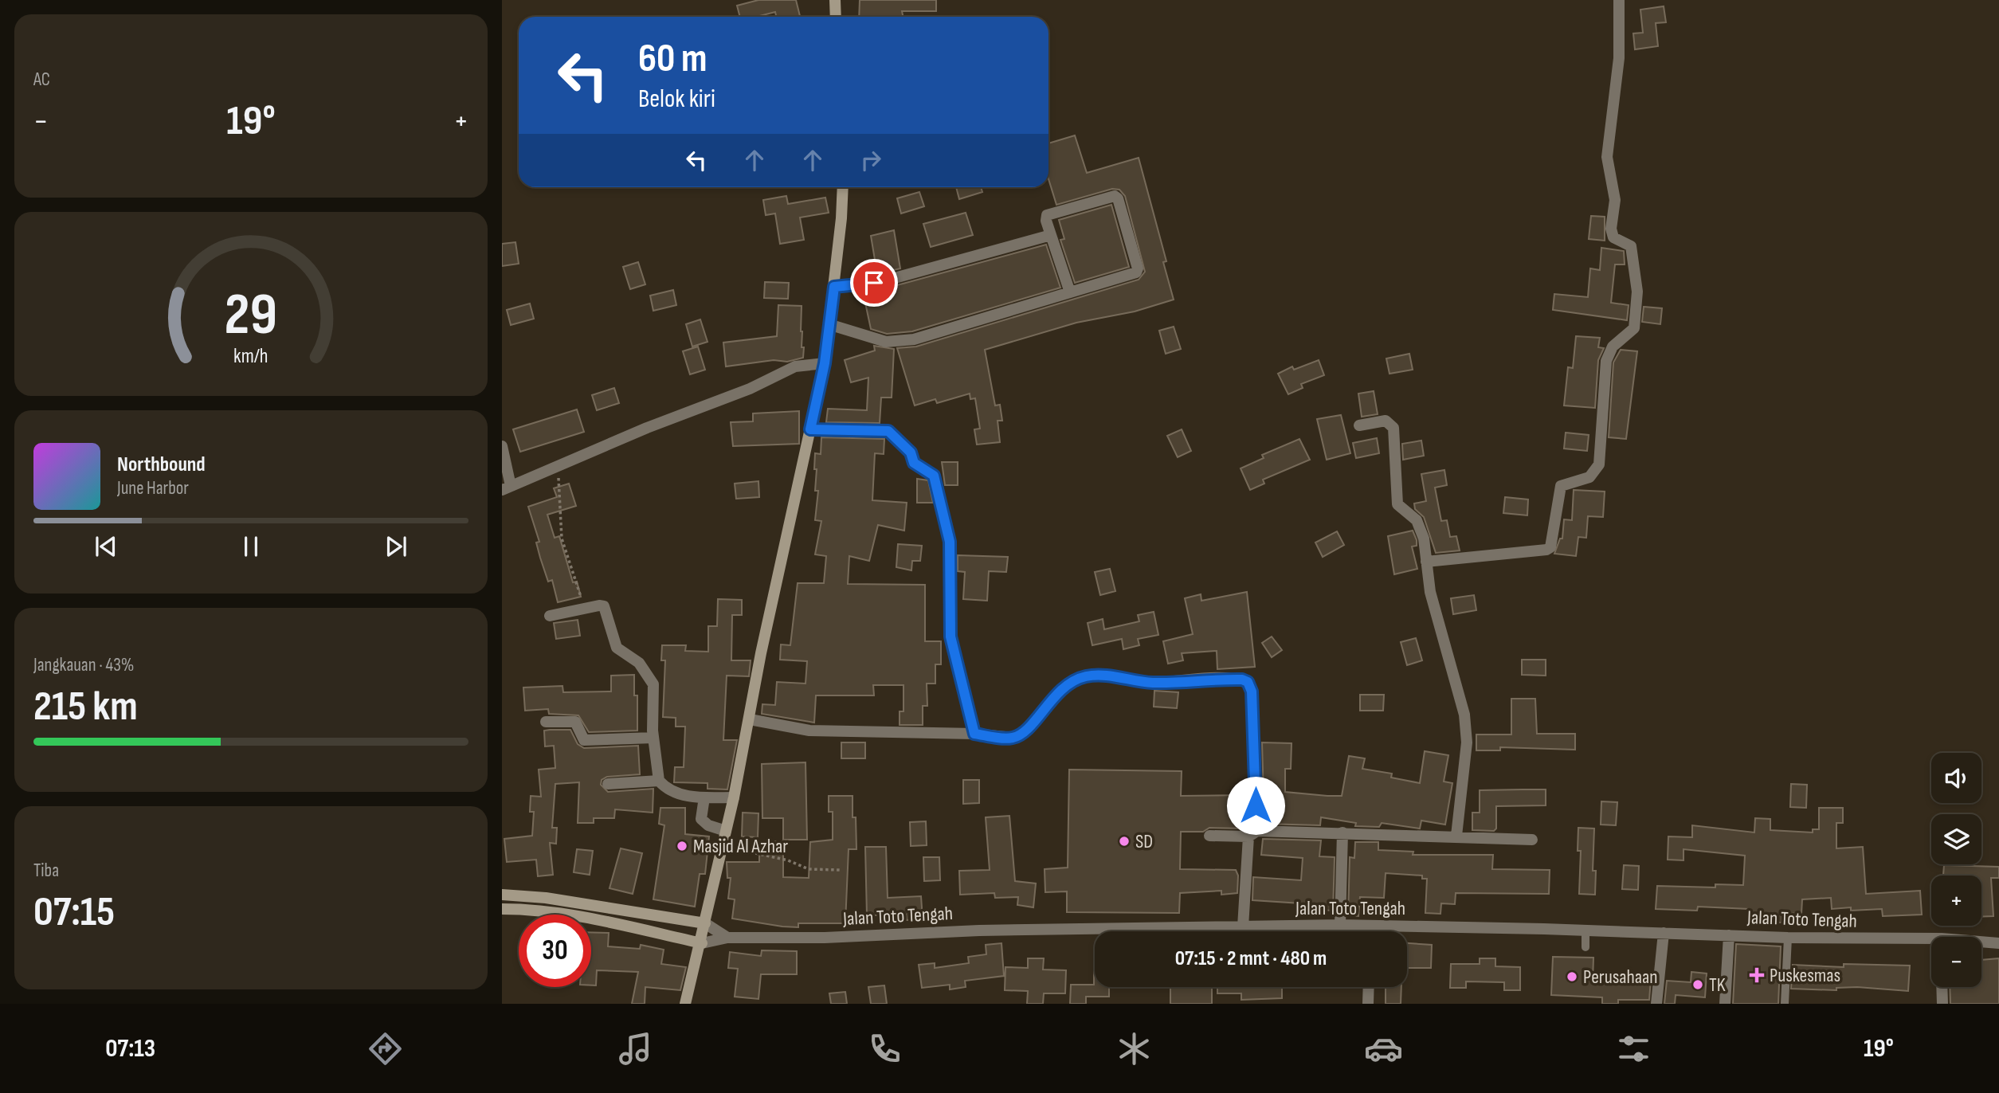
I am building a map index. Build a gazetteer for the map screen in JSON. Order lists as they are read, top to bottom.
{
  "streets": {
    "street": ["Jalan Toto Tengah"]
  },
  "places": {
    "other": [
      "SD",
      "Masjid Al Azhar",
      "Perusahaan",
      "TK"
    ],
    "health": ["Puskesmas"]
  },
  "page": {
    "tile": [
      "AC",
      ["Jangkauan · 43%", "215 km"],
      ["Tiba", "07:15"]
    ],
    "turn": ["60 m", "Belok kiri"],
    "heat": ["−", "19°", "+"],
    "song": ["Northbound", "June Harbor"],
    "map_buttons": ["+", "−"],
    "limit": "30",
    "trip": "07:15 · 2 mnt · 480 m",
    "tabs": ["07:13", "19°"],
    "gauge": ["29", "km/h"]
  }
}
